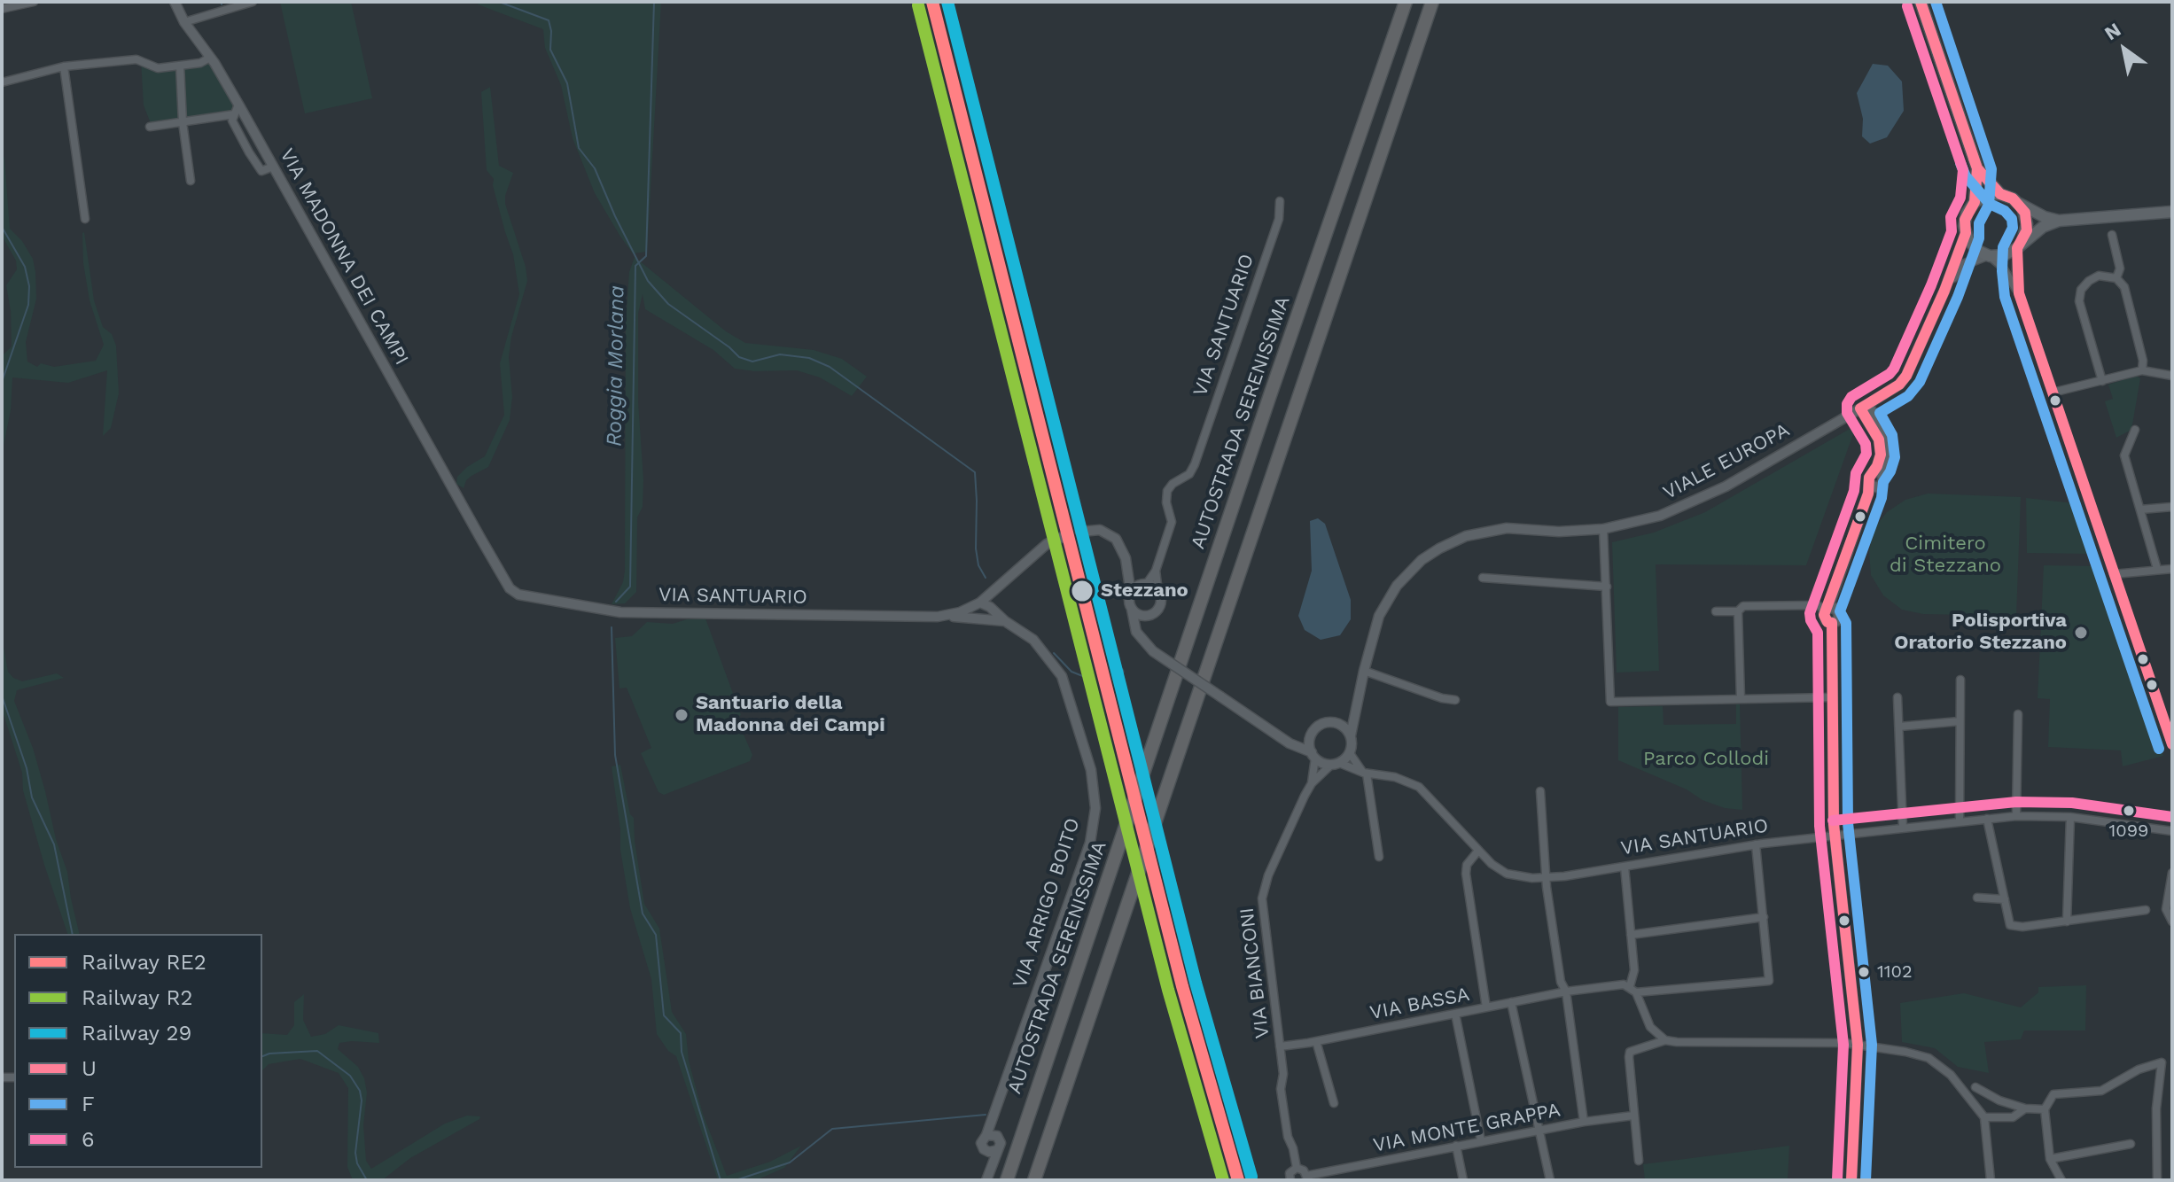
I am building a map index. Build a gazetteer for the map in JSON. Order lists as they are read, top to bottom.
{
  "streets": {
    "highway": ["AUTOSTRADA SERENISSIMA"],
    "street": [
      "VIA MADONNA DEI CAMPI",
      "VIA SANTUARIO",
      "VIALE EUROPA",
      "VIA ARRIGO BOITO",
      "VIA BIANCONI",
      "VIA BASSA",
      "VIA MONTE GRAPPA"
    ]
  },
  "crossings": [
    ["VIA MADONNA DEI CAMPI", "VIA SANTUARIO"],
    ["VIA SANTUARIO", "VIALE EUROPA"],
    ["VIA SANTUARIO", "VIA ARRIGO BOITO"],
    ["VIA SANTUARIO", "VIA BIANCONI"],
    ["VIALE EUROPA", "VIA BIANCONI"],
    ["VIA BIANCONI", "VIA BASSA"]
  ],
  "water": ["Roggia Morlana"],
  "parks": ["Cimitero di Stezzano", "Parco Collodi"],
  "places": [
    "Stezzano",
    "Polisportiva Oratorio Stezzano",
    "Santuario della Madonna dei Campi",
    "1099",
    "1102"
  ],
  "lines": [
    "rail line RE2",
    "rail line 29",
    "transit line U",
    "transit line F",
    "rail line R2",
    "transit line 6"
  ],
  "legend": [
    "Railway RE2",
    "Railway R2",
    "Railway 29",
    "U",
    "F",
    "6"
  ],
  "north": "top left"
}
